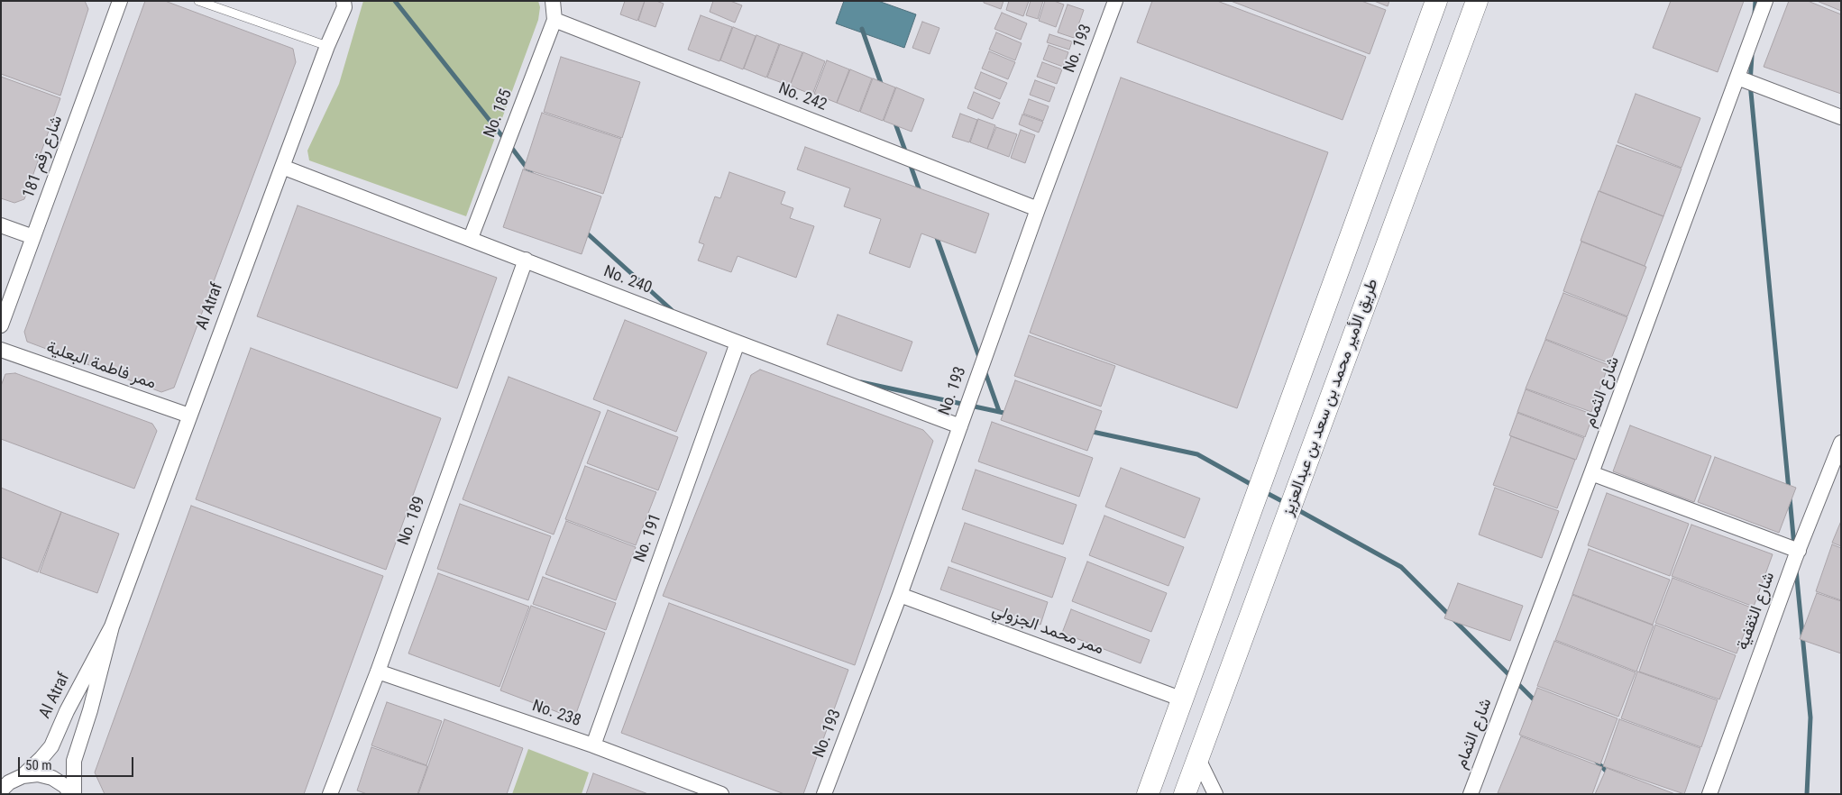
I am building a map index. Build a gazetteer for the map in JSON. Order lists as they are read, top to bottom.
{
  "streets": {
    "main road": ["طريق الأمير محمد بن سعد بن عبدالعزيز"],
    "street": [
      "No. 193",
      "No. 242",
      "No. 185",
      "شارع رقم 181",
      "No. 240",
      "Al Atraf",
      "ممر فاطمة البعلية",
      "شارع الثمام",
      "No. 189",
      "No. 191",
      "شارع الثقفية",
      "ممر محمد الجزولي",
      "No. 238"
    ]
  },
  "crossings": [
    ["No. 193", "No. 242"],
    ["No. 193", "No. 240"],
    ["No. 193", "ممر محمد الجزولي"],
    ["No. 242", "No. 185"],
    ["No. 185", "No. 240"],
    ["No. 240", "Al Atraf"],
    ["No. 240", "No. 189"],
    ["No. 240", "No. 191"],
    ["Al Atraf", "ممر فاطمة البعلية"],
    ["No. 189", "No. 238"],
    ["No. 191", "No. 238"]
  ],
  "scale_bar": "50 m"
}
